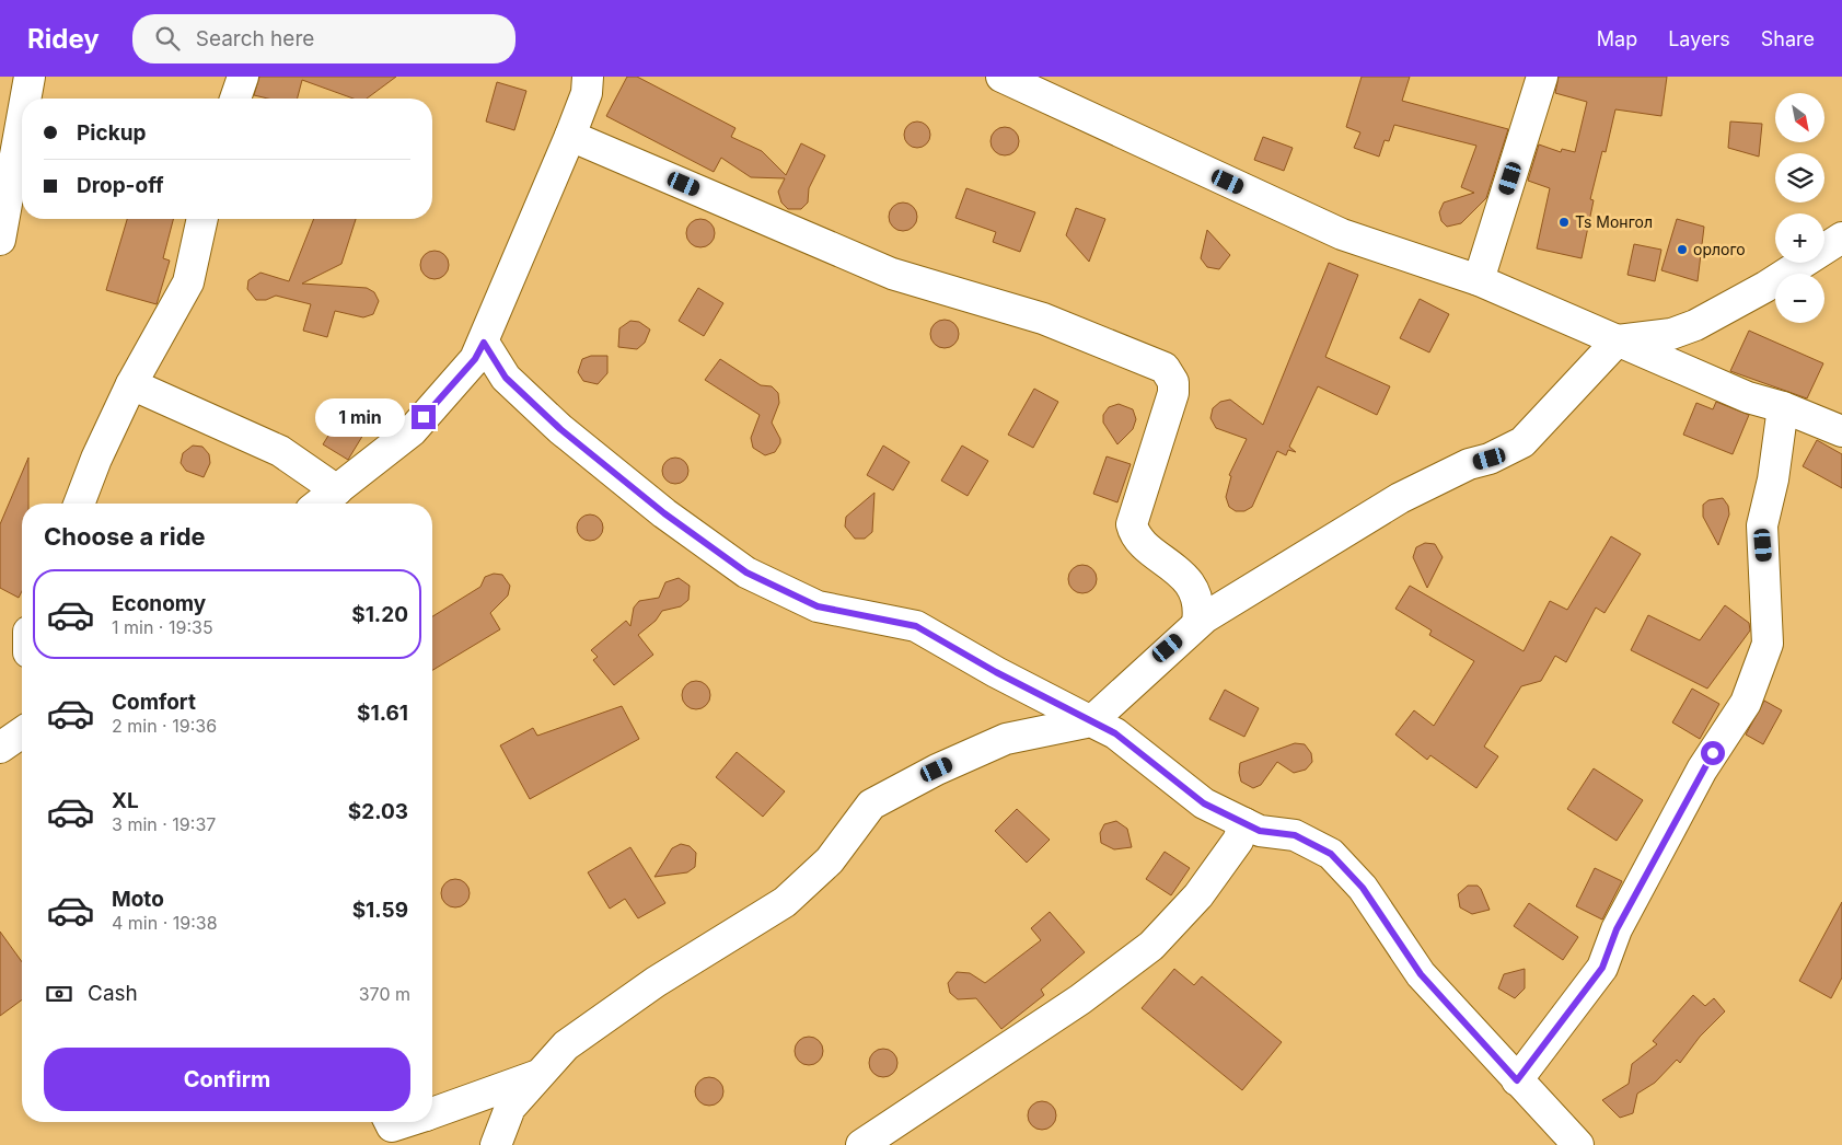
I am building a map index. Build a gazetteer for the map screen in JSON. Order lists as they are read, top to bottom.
{
  "places": ["Ts Монгол", "орлого"],
  "north": "bottom right",
  "page": {
    "header": "Ridey",
    "search": "Search here",
    "nav": ["Map", "Layers", "Share"],
    "map_buttons": ["+", "−"],
    "banner": ["Pickup", "Drop-off"],
    "bubble": "1 min",
    "heading": "Choose a ride",
    "list": [
      {
        "name": "Economy",
        "note": "1 min · 19:35",
        "value": "$1.20"
      },
      {
        "name": "Comfort",
        "note": "2 min · 19:36",
        "value": "$1.61"
      },
      {
        "name": "XL",
        "note": "3 min · 19:37",
        "value": "$2.03"
      },
      {
        "name": "Moto",
        "note": "4 min · 19:38",
        "value": "$1.59"
      }
    ],
    "pay": ["Cash", "370 m"],
    "buttons": "Confirm"
  }
}
